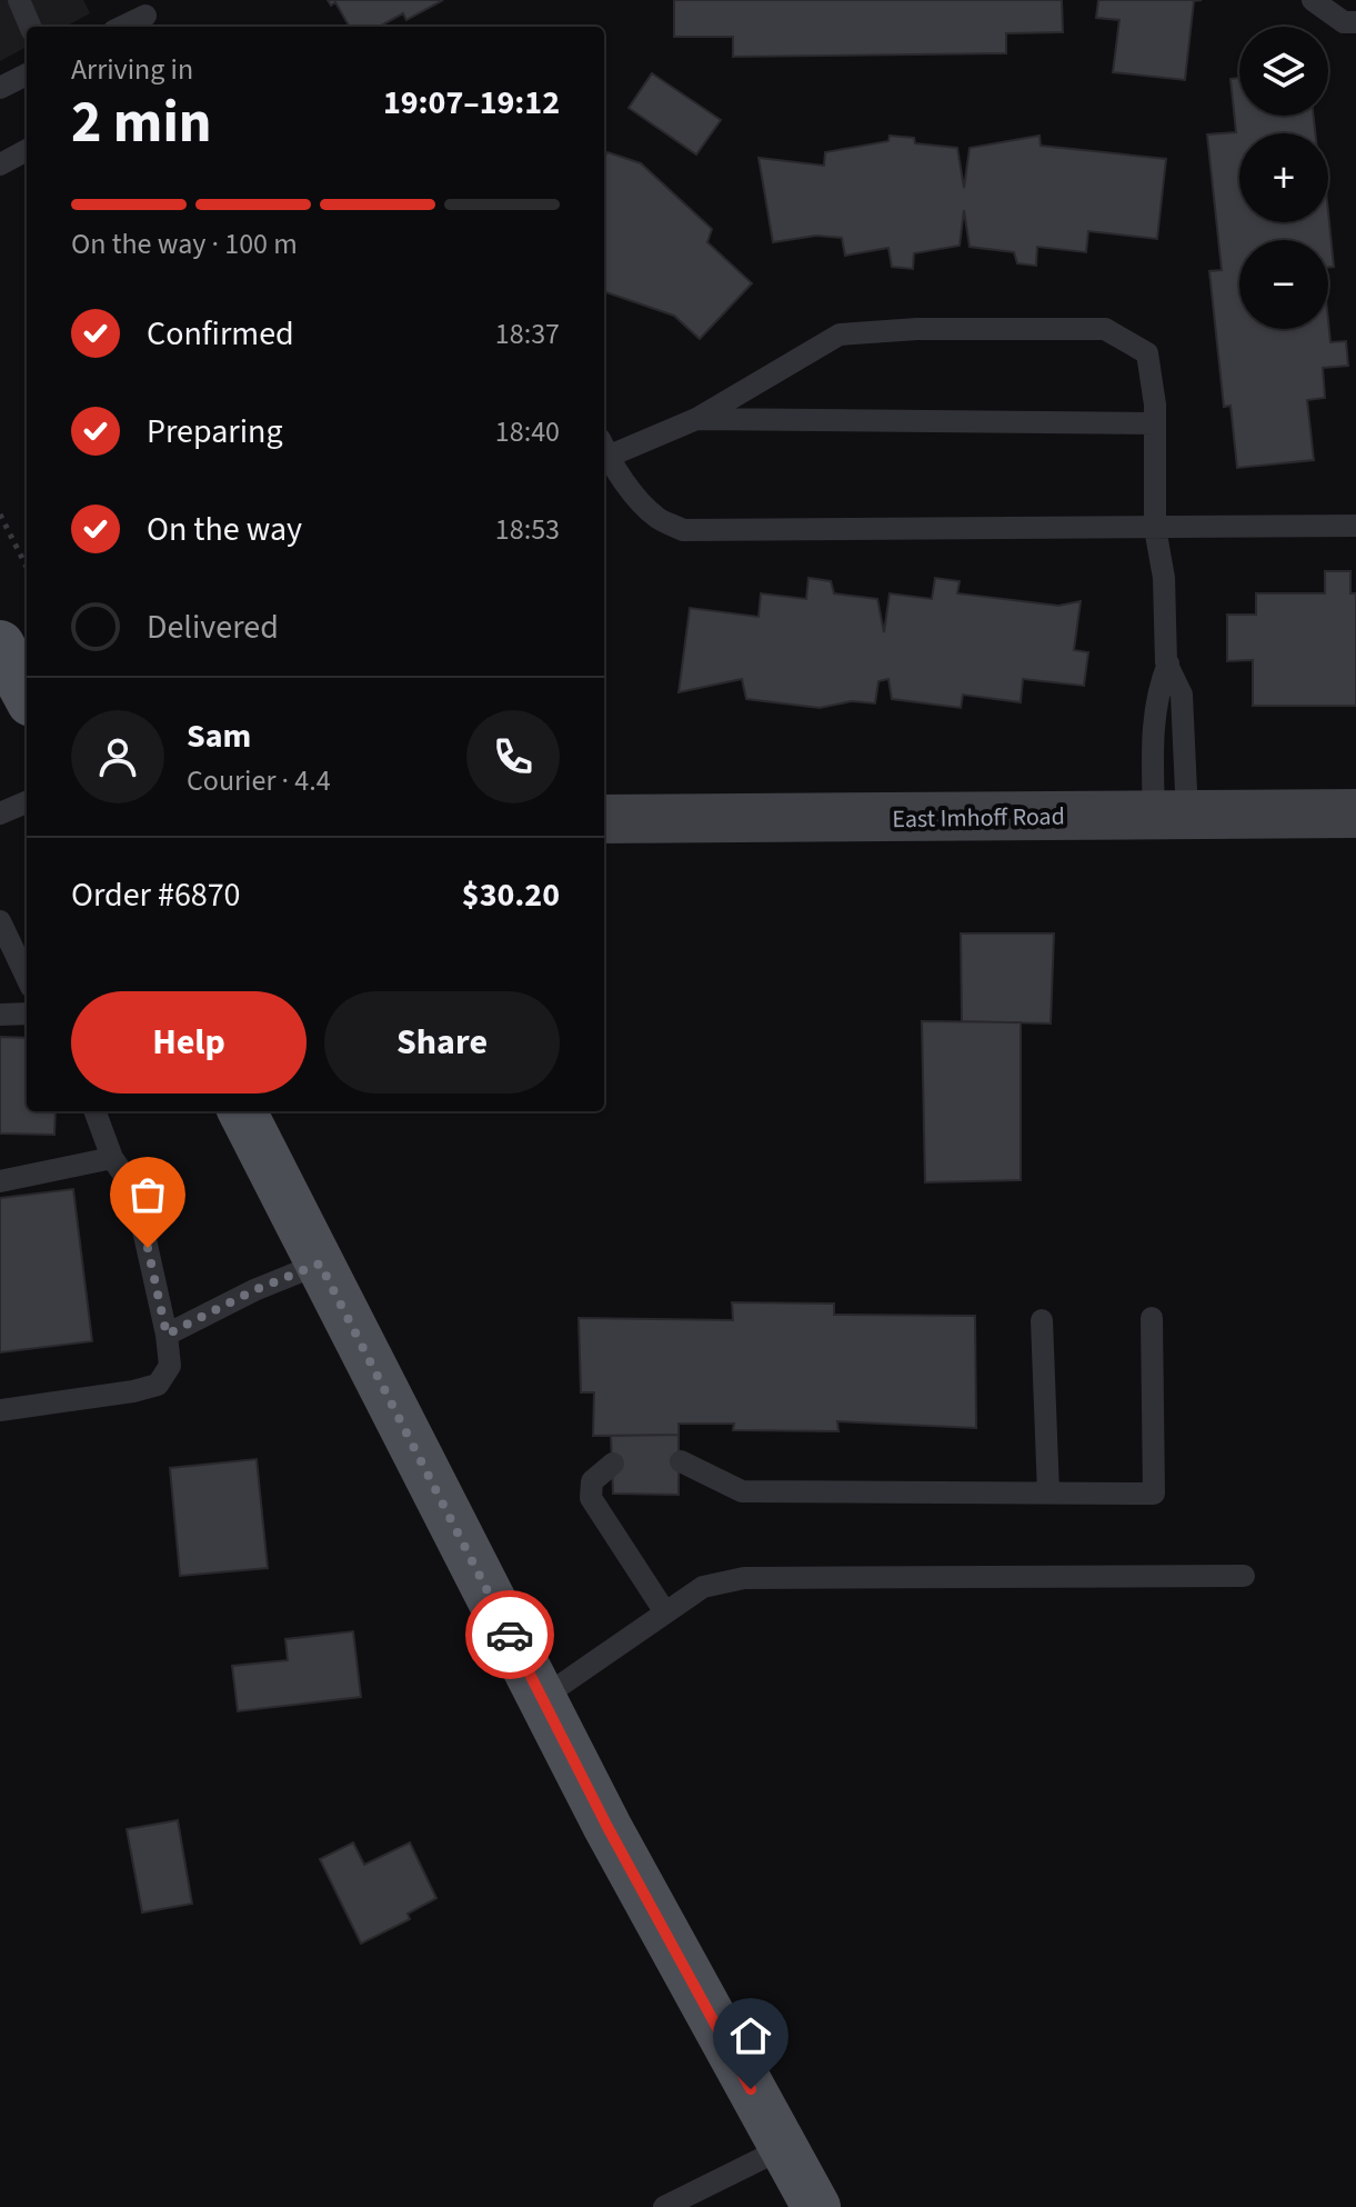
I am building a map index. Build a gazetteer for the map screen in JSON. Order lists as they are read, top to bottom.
{
  "streets": {
    "main road": ["East Imhoff Road"]
  },
  "page": {
    "map_buttons": ["+", "−"],
    "heading": ["2 min", "Arriving in", "19:07–19:12"],
    "panel": [
      "Sam",
      "Courier · 4.4",
      "Order #6870",
      "$30.20"
    ],
    "bar": "On the way · 100 m",
    "list": [
      ["Confirmed", "18:37"],
      ["Preparing", "18:40"],
      ["On the way", "18:53"],
      "Delivered"
    ],
    "buttons": ["Help", "Share"]
  }
}
